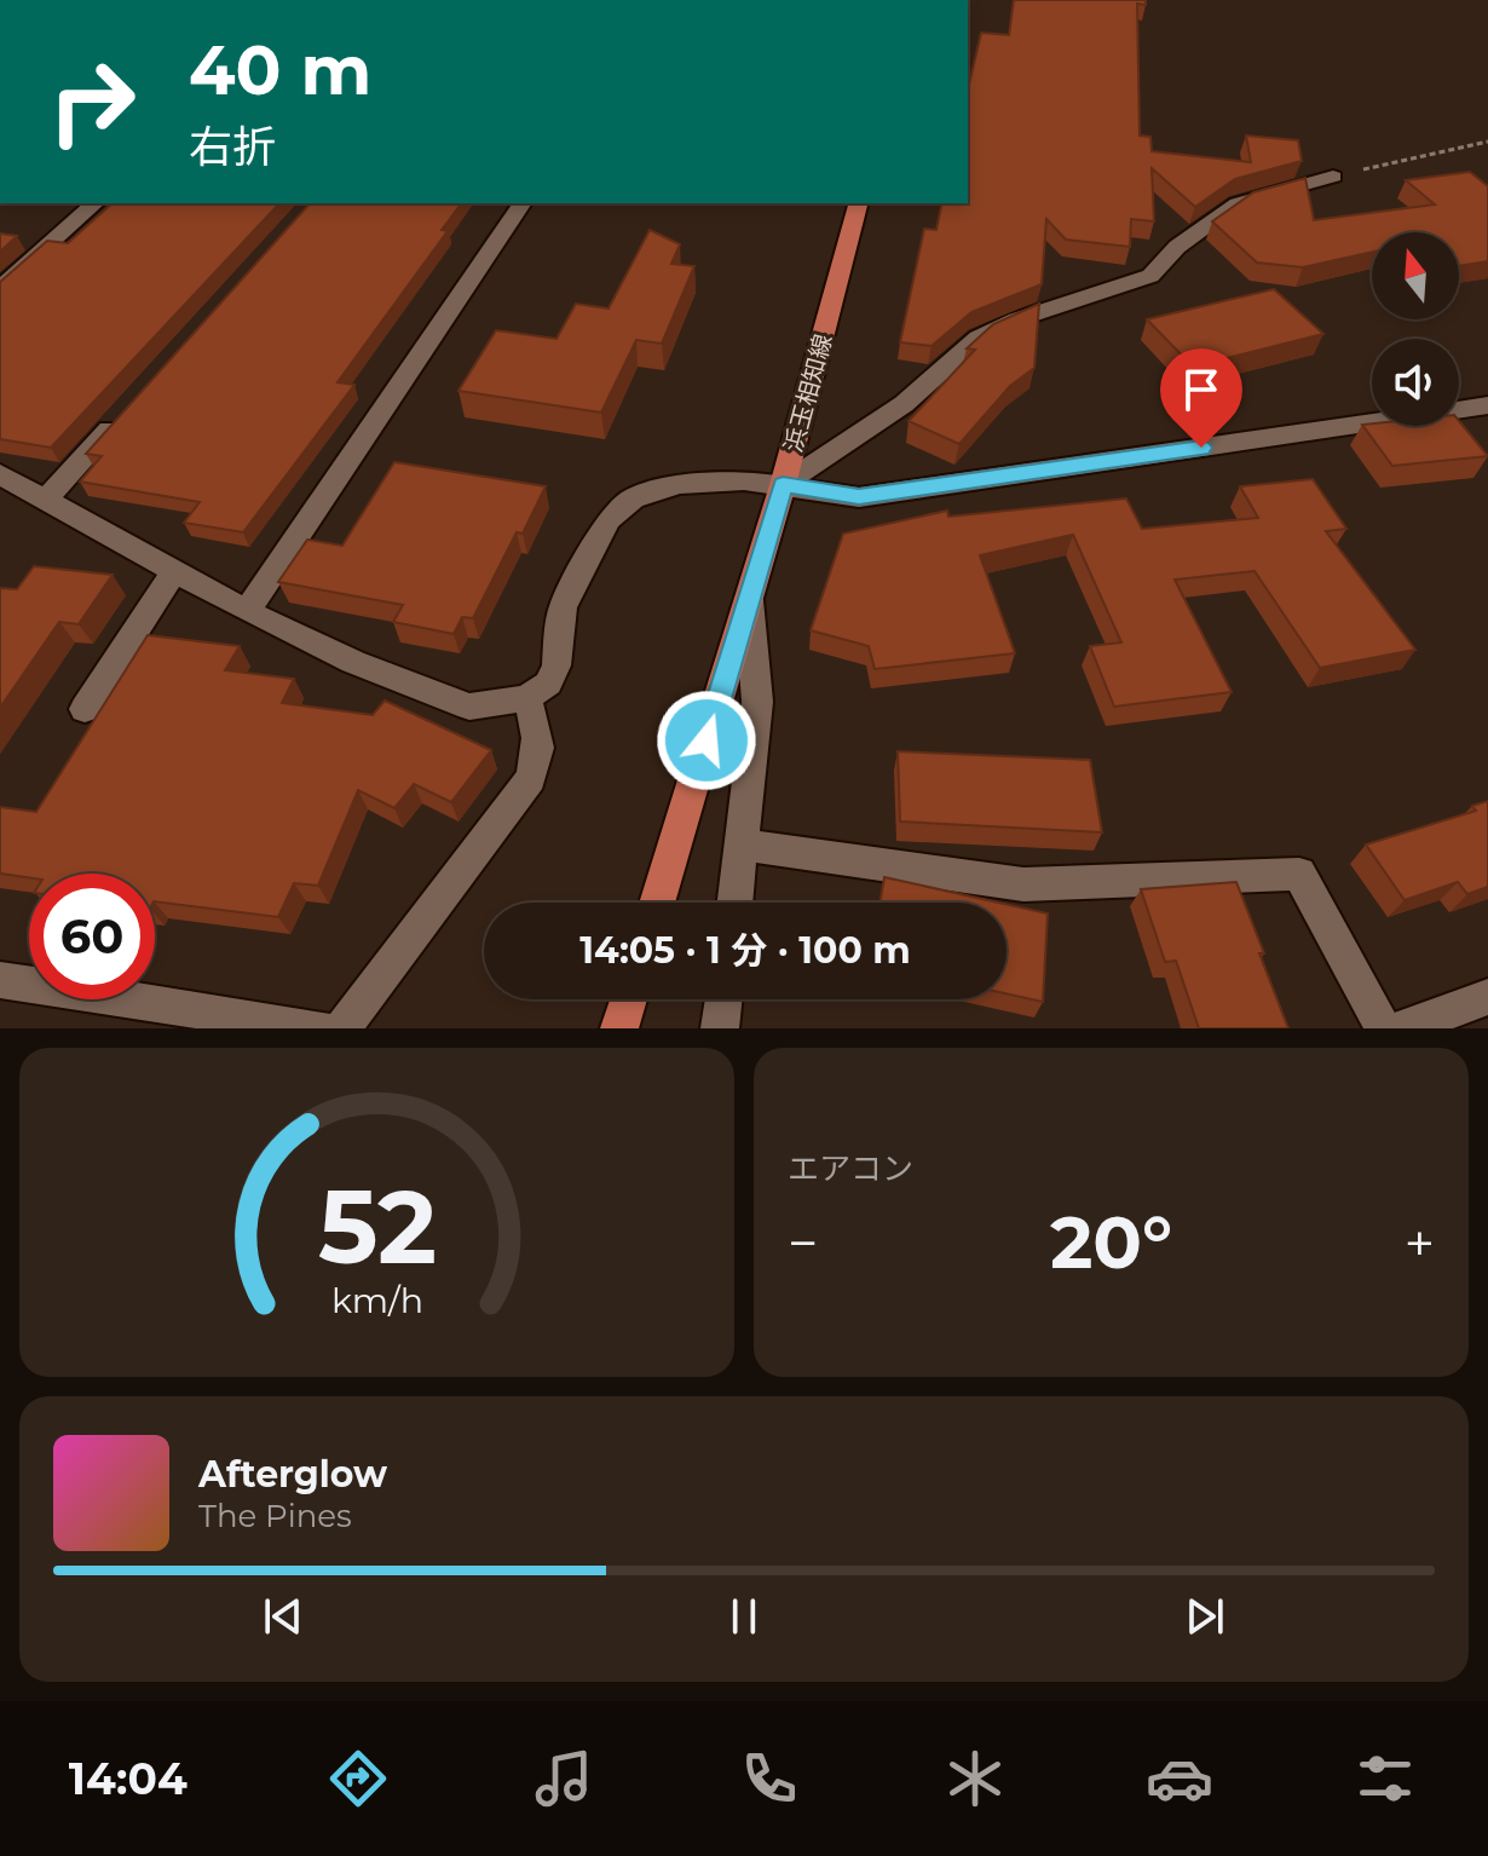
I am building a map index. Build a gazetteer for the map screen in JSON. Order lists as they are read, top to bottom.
{
  "streets": {
    "main road": ["浜玉相知線"]
  },
  "north": "top",
  "page": {
    "turn": ["40 m", "右折"],
    "limit": "60",
    "trip": "14:05 · 1 分 · 100 m",
    "tile": "エアコン",
    "heat": ["−", "20°", "+"],
    "song": ["Afterglow", "The Pines"],
    "tabs": "14:04",
    "gauge": ["52", "km/h"]
  }
}
